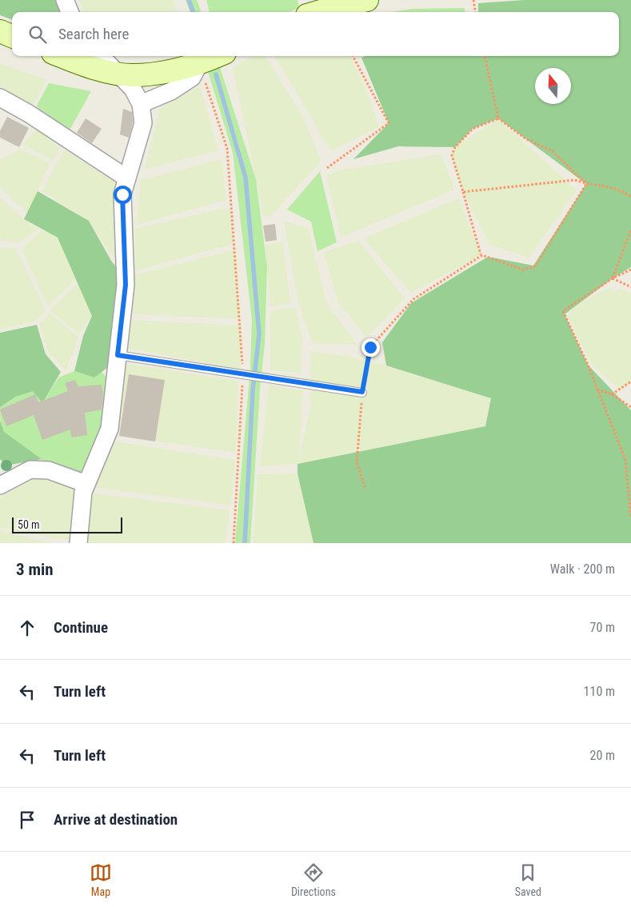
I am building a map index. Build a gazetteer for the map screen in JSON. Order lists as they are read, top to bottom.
{
  "scale_bar": "50 m",
  "north": "top",
  "page": {
    "search": "Search here",
    "scale": "50 m",
    "heading": ["3 min", "Walk · 200 m"],
    "list": [
      ["Continue", "70 m"],
      ["Turn left", "110 m"],
      ["Turn left", "20 m"],
      "Arrive at destination"
    ],
    "nav": ["Map", "Directions", "Saved"]
  }
}
